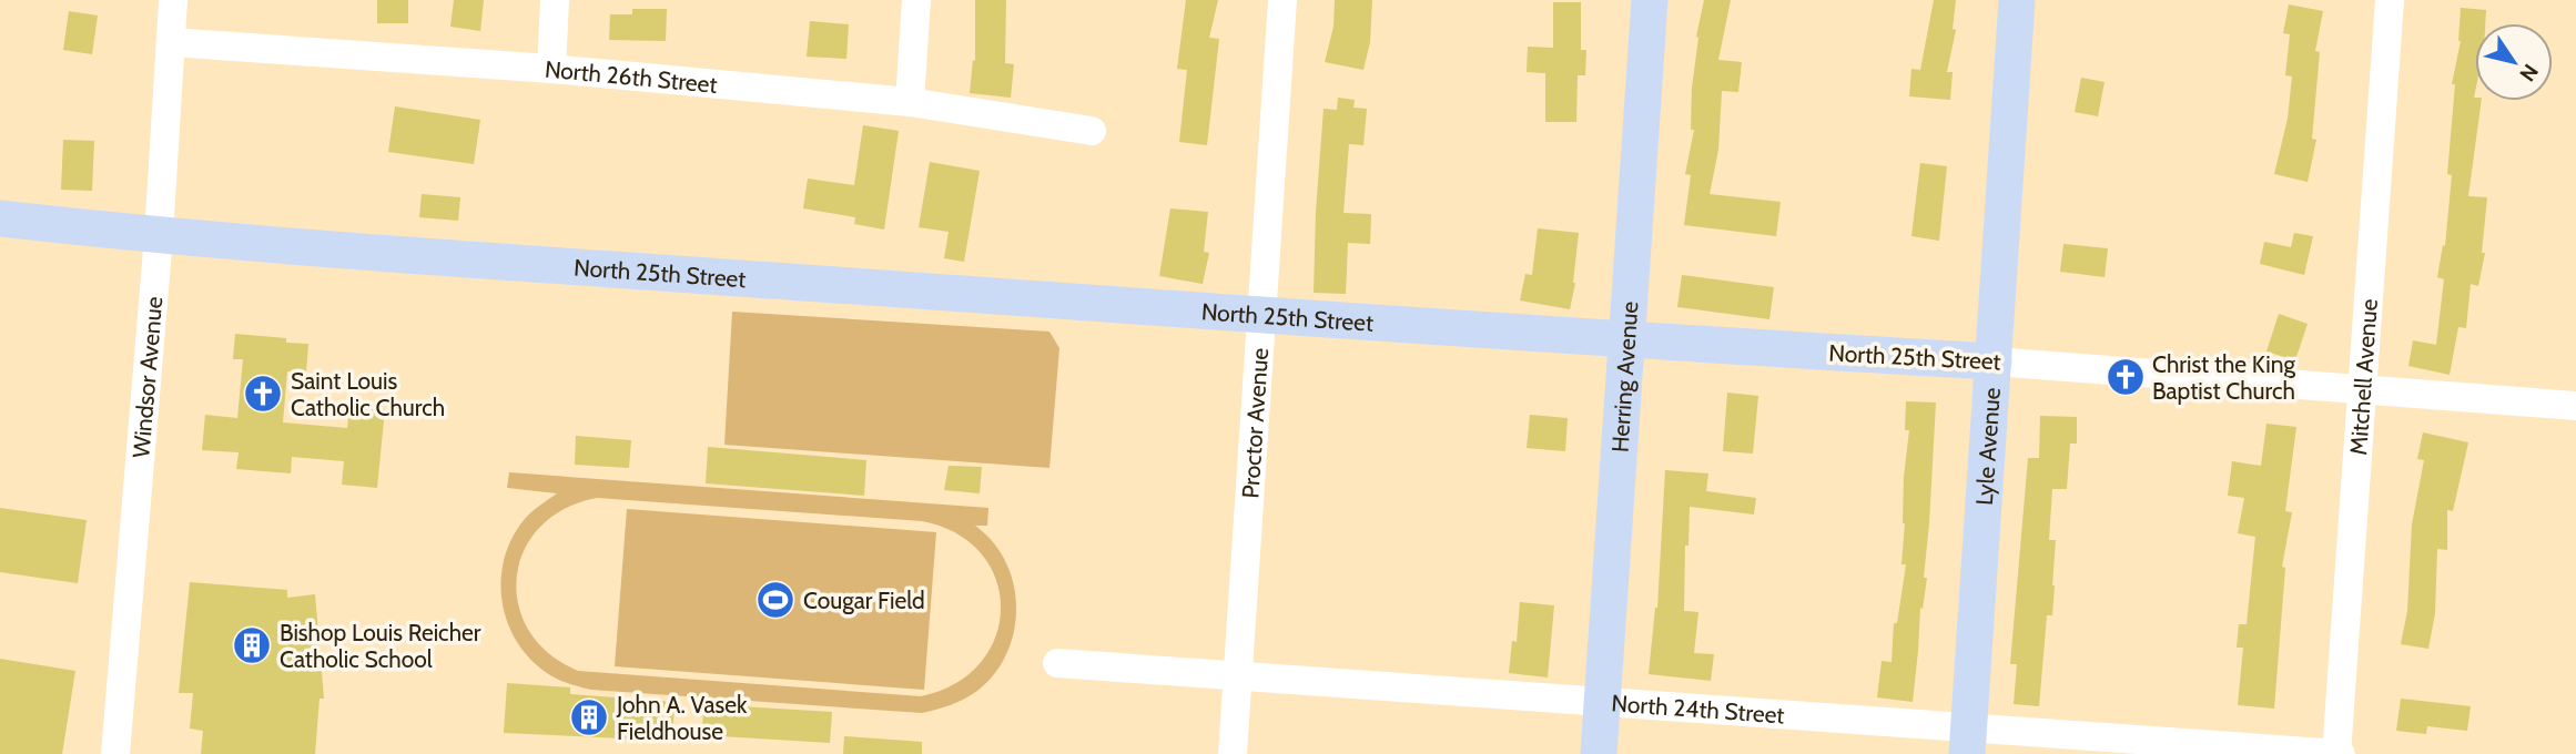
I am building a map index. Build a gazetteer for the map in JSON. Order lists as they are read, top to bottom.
{
  "streets": {
    "main road": ["North 25th Street", "Herring Avenue", "Lyle Avenue"],
    "street": [
      "North 26th Street",
      "Windsor Avenue",
      "Mitchell Avenue",
      "Proctor Avenue",
      "North 24th Street"
    ]
  },
  "crossings": [
    ["North 26th Street", "Windsor Avenue"],
    ["North 25th Street", "Windsor Avenue"],
    ["North 25th Street", "Herring Avenue"],
    ["North 25th Street", "Mitchell Avenue"],
    ["North 25th Street", "Proctor Avenue"],
    ["North 25th Street", "Lyle Avenue"],
    ["Herring Avenue", "North 24th Street"],
    ["Mitchell Avenue", "North 24th Street"],
    ["Proctor Avenue", "North 24th Street"],
    ["Lyle Avenue", "North 24th Street"]
  ],
  "places": {
    "church": ["Christ the King Baptist Church", "Saint Louis Catholic Church"],
    "sports": ["Cougar Field"],
    "building": ["Bishop Louis Reicher Catholic School", "John A. Vasek Fieldhouse"]
  },
  "north": "bottom right"
}
